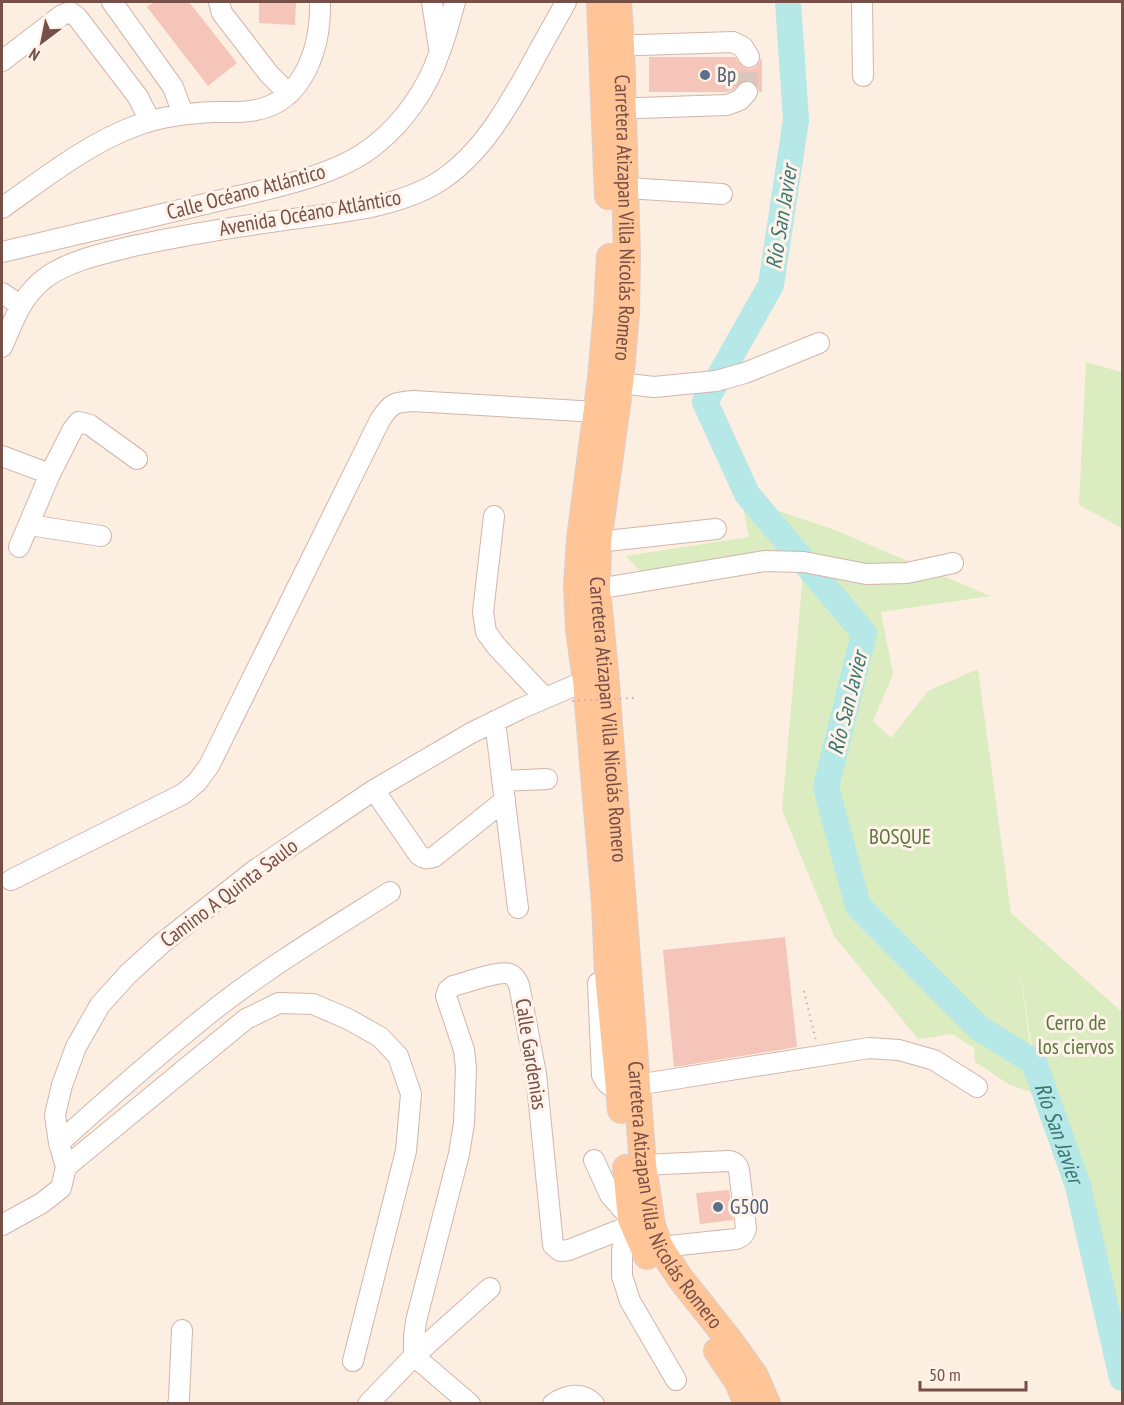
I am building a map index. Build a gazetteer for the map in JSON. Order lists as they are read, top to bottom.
{
  "streets": {
    "main road": ["Carretera Atizapan Villa Nicolás Romero"],
    "street": [
      "Calle Océano Atlántico",
      "Avenida Océano Atlántico",
      "Camino A Quinta Saulo",
      "Calle Gardenias"
    ]
  },
  "crossings": [
    ["Carretera Atizapan Villa Nicolás Romero", "Camino A Quinta Saulo"],
    ["Carretera Atizapan Villa Nicolás Romero", "Calle Gardenias"]
  ],
  "water": ["Río San Javier"],
  "parks": ["BOSQUE", "Cerro de los ciervos"],
  "places": ["Bp", "G500"],
  "scale_bar": "50 m",
  "north": "bottom left"
}
